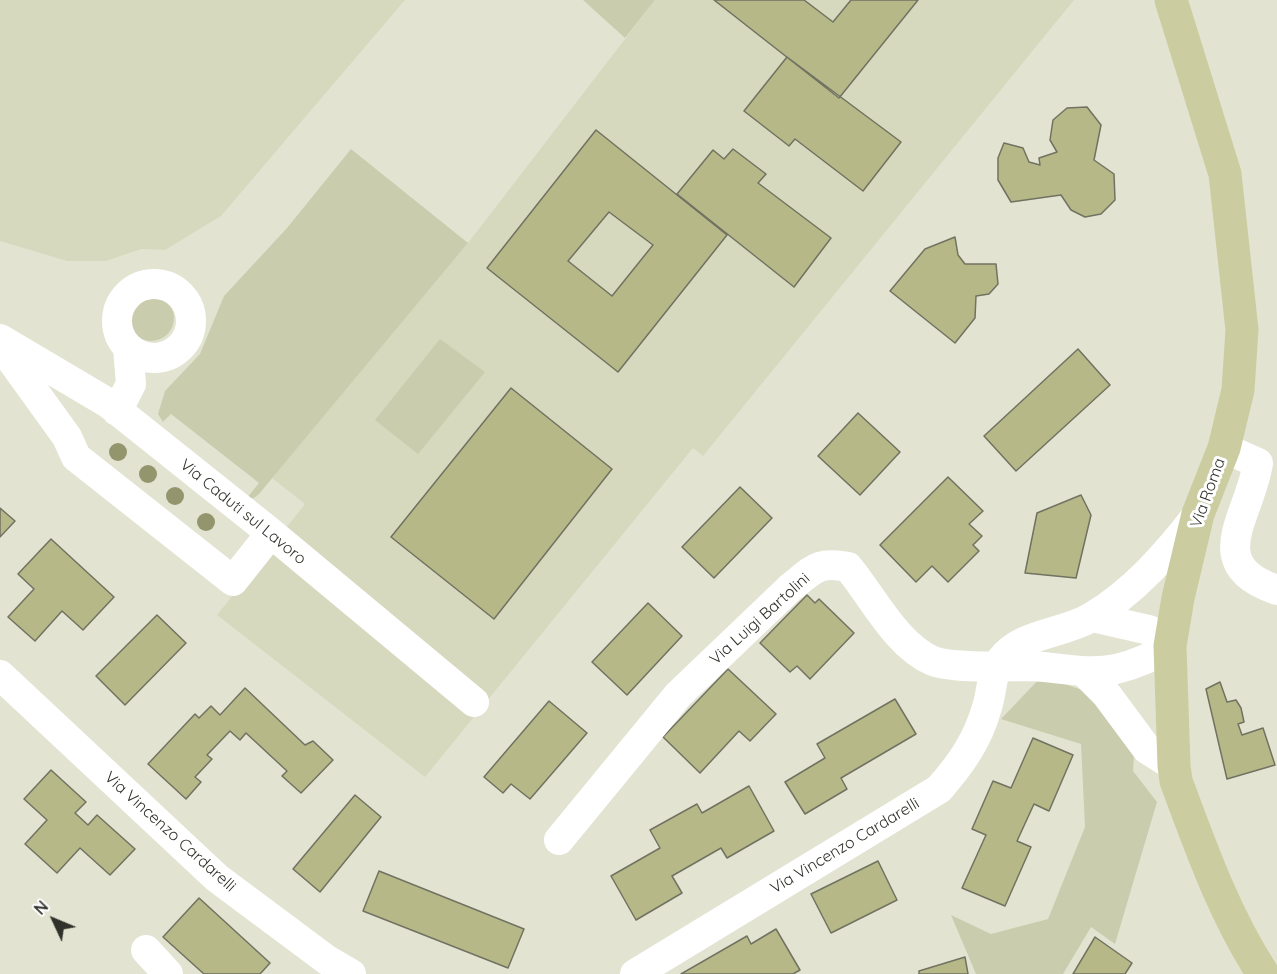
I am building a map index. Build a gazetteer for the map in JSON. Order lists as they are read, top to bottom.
{
  "streets": {
    "main road": ["Via Roma"],
    "street": ["Via Caduti sul Lavoro", "Via Luigi Bartolini", "Via Vincenzo Cardarelli"]
  },
  "crossings": [
    ["Via Roma", "Via Luigi Bartolini"],
    ["Via Luigi Bartolini", "Via Vincenzo Cardarelli"]
  ],
  "north": "top left"
}
